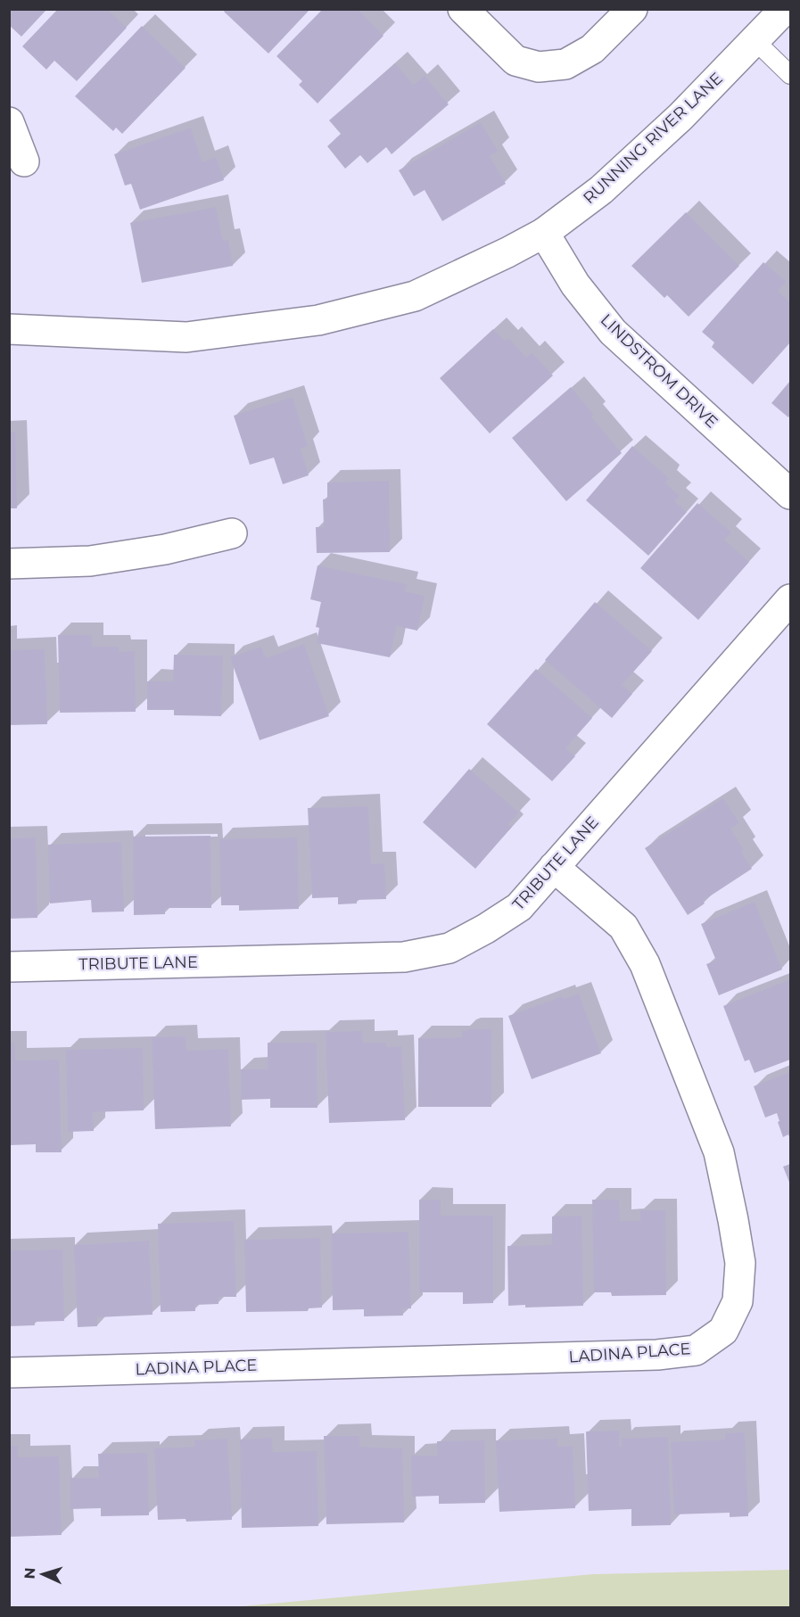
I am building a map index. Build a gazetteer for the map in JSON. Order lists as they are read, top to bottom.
{
  "streets": {
    "street": [
      "RUNNING RIVER LANE",
      "LINDSTROM DRIVE",
      "TRIBUTE LANE",
      "LADINA PLACE"
    ]
  },
  "crossings": [
    ["RUNNING RIVER LANE", "LINDSTROM DRIVE"],
    ["TRIBUTE LANE", "LADINA PLACE"]
  ],
  "north": "left"
}
